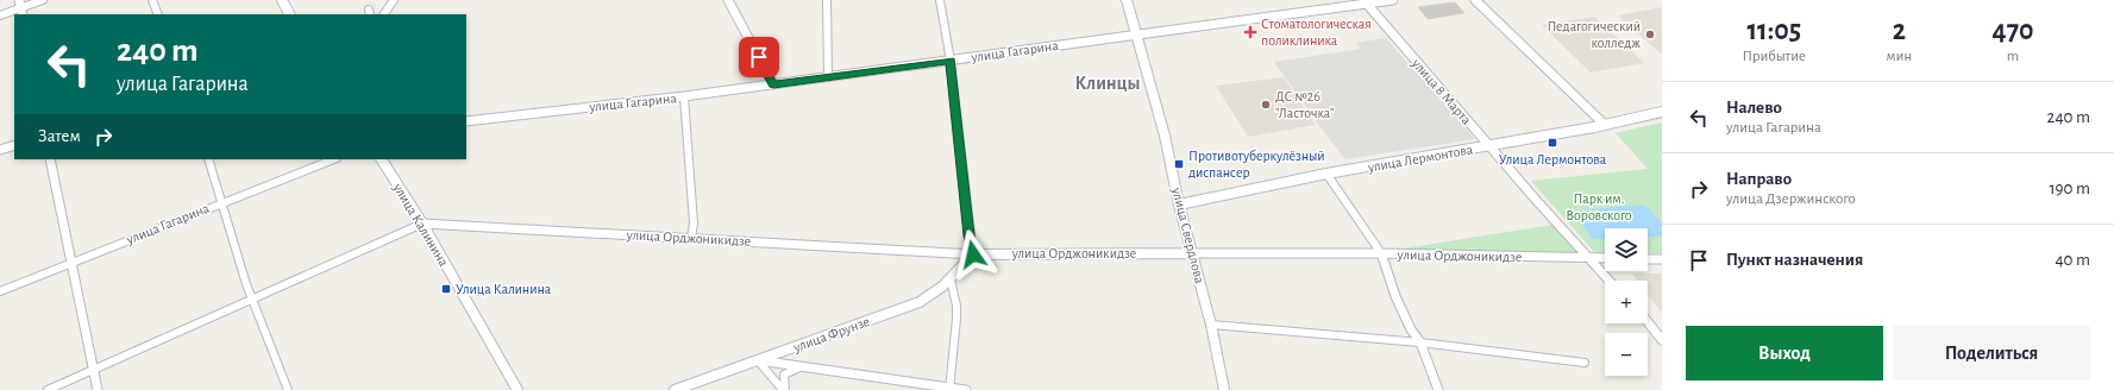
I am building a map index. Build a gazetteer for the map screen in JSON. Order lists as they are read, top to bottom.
{
  "streets": {
    "main road": [
      "улица Лермонтова",
      "улица Калинина",
      "улица Свердлова",
      "улица Орджоникидзе",
      "улица Фрунзе"
    ],
    "street": ["улица Гагарина", "улица 8 Марта"]
  },
  "crossings": [
    ["улица Гагарина", "улица 8 Марта"],
    ["улица Гагарина", "улица Свердлова"],
    ["улица 8 Марта", "улица Лермонтова"],
    ["улица 8 Марта", "улица Орджоникидзе"],
    ["улица Лермонтова", "улица Свердлова"],
    ["улица Калинина", "улица Орджоникидзе"],
    ["улица Свердлова", "улица Орджоникидзе"],
    ["улица Орджоникидзе", "улица Фрунзе"]
  ],
  "districts": ["Клинцы"],
  "parks": ["Парк им. Воровского"],
  "places": {
    "health": ["Стоматологическая поликлиника"],
    "other": ["Педагогический колледж", "ДС №26 \"Ласточка\""],
    "transit": ["Улица Лермонтова", "Противотуберкулёзный диспансер", "Улица Калинина"]
  },
  "page": {
    "eta": [
      "11:05",
      "Прибытие",
      "2",
      "мин",
      "470",
      "m"
    ],
    "turn": ["240 m", "улица Гагарина"],
    "list": [
      {
        "name": "Налево",
        "note": "улица Гагарина",
        "value": "240 m"
      },
      {
        "name": "Направо",
        "note": "улица Дзержинского",
        "value": "190 m"
      },
      {
        "name": "Пункт назначения",
        "value": "40 m"
      }
    ],
    "then": "Затем",
    "map_buttons": ["+", "−"],
    "buttons": ["Выход", "Поделиться"]
  }
}
